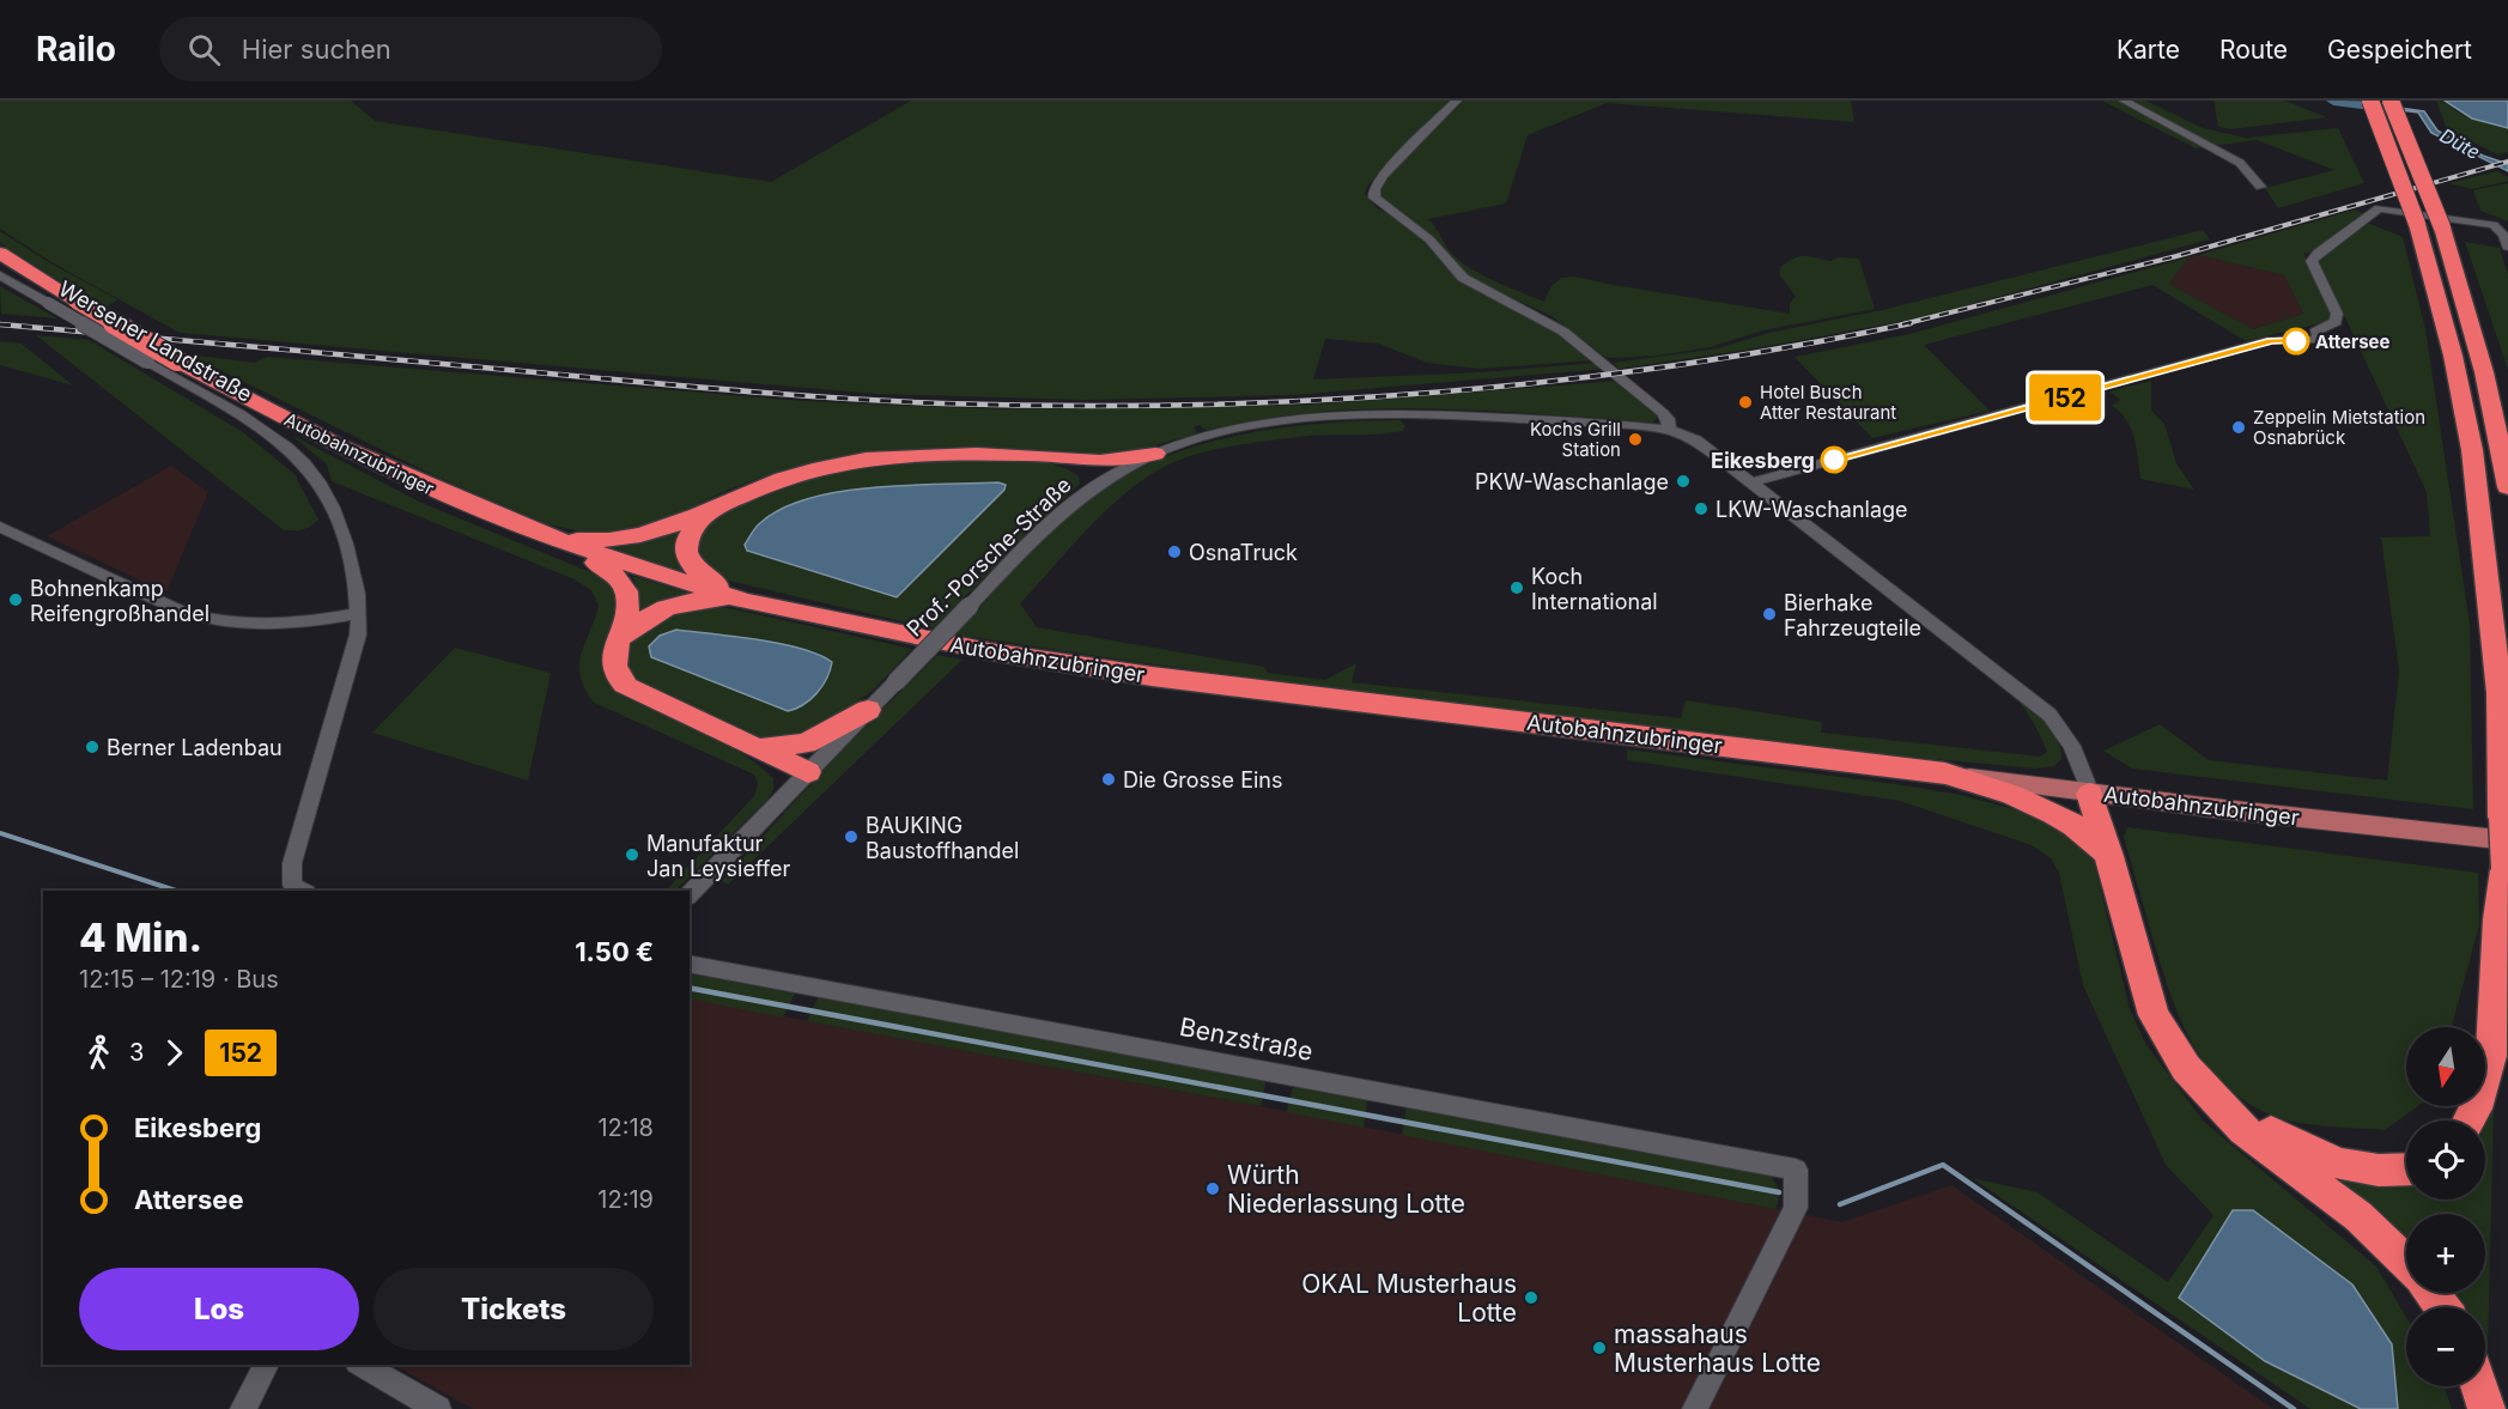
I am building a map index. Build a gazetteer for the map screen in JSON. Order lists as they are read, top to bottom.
{
  "streets": {
    "highway": ["Autobahnzubringer"],
    "street": ["Wersener Landstraße", "Prof.-Porsche-Straße", "Benzstraße"]
  },
  "water": ["Düte"],
  "places": [
    "Attersee",
    "Hotel Busch Atter Restaurant",
    "Zeppelin Mietstation Osnabrück",
    "Kochs Grill Station",
    "Eikesberg",
    "PKW-Waschanlage",
    "LKW-Waschanlage",
    "OsnaTruck",
    "Koch International",
    "Bohnenkamp Reifengroßhandel",
    "Bierhake Fahrzeugteile",
    "Berner Ladenbau",
    "Die Grosse Eins",
    "BAUKING Baustoffhandel",
    "Manufaktur Jan Leysieffer",
    "Würth Niederlassung Lotte",
    "OKAL Musterhaus Lotte",
    "massahaus Musterhaus Lotte"
  ],
  "lines": ["bus line 152"],
  "north": "bottom",
  "page": {
    "header": "Railo",
    "search": "Hier suchen",
    "nav": ["Karte", "Route", "Gespeichert"],
    "on_map": "152",
    "heading": ["4 Min.", "12:15 – 12:19 · Bus", "1.50 €"],
    "legs": ["3", "152"],
    "map_buttons": ["+", "−"],
    "list": [
      {
        "name": "Eikesberg",
        "value": "12:18"
      },
      {
        "name": "Attersee",
        "value": "12:19"
      }
    ],
    "buttons": ["Los", "Tickets"]
  }
}
